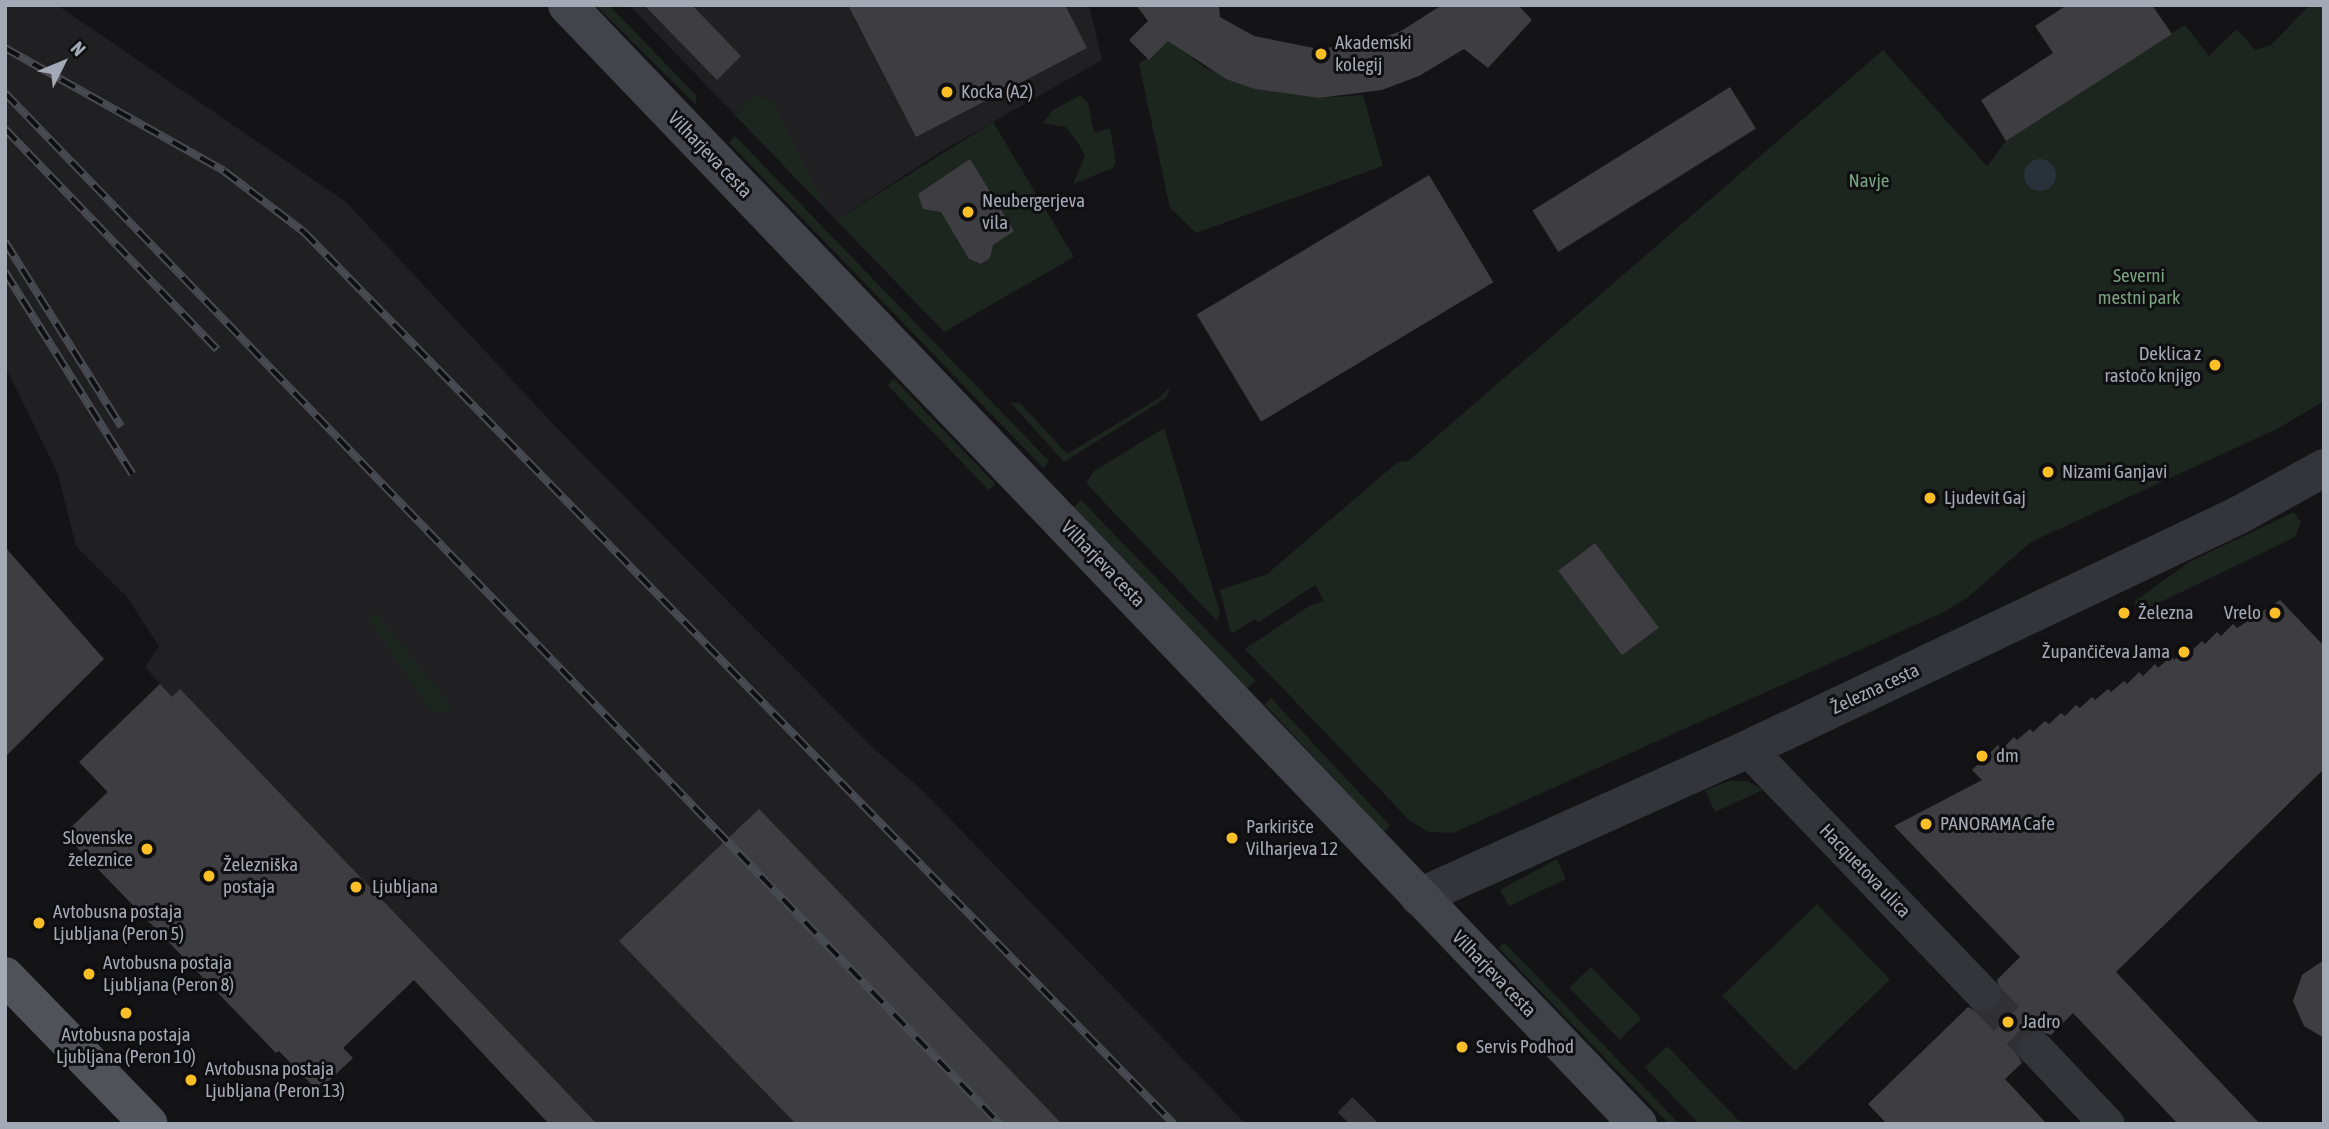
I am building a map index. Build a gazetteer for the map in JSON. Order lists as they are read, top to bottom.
{
  "streets": {
    "main road": ["Vilharjeva cesta"],
    "street": ["Železna cesta", "Hacquetova ulica"]
  },
  "crossings": [
    ["Vilharjeva cesta", "Železna cesta"],
    ["Železna cesta", "Hacquetova ulica"]
  ],
  "parks": ["Navje", "Severni mestni park"],
  "places": [
    "Akademski kolegij",
    "Kocka (A2)",
    "Neubergerjeva vila",
    "Deklica z rastočo knjigo",
    "Nizami Ganjavi",
    "Ljudevit Gaj",
    "Železna",
    "Vrelo",
    "Župančičeva Jama",
    "dm",
    "PANORAMA Cafe",
    "Parkirišče Vilharjeva 12",
    "Slovenske železnice",
    "Železniška postaja",
    "Ljubljana",
    "Avtobusna postaja Ljubljana (Peron 5)",
    "Avtobusna postaja Ljubljana (Peron 8)",
    "Avtobusna postaja Ljubljana (Peron 10)",
    "Jadro",
    "Servis Podhod",
    "Avtobusna postaja Ljubljana (Peron 13)"
  ],
  "north": "top right"
}
